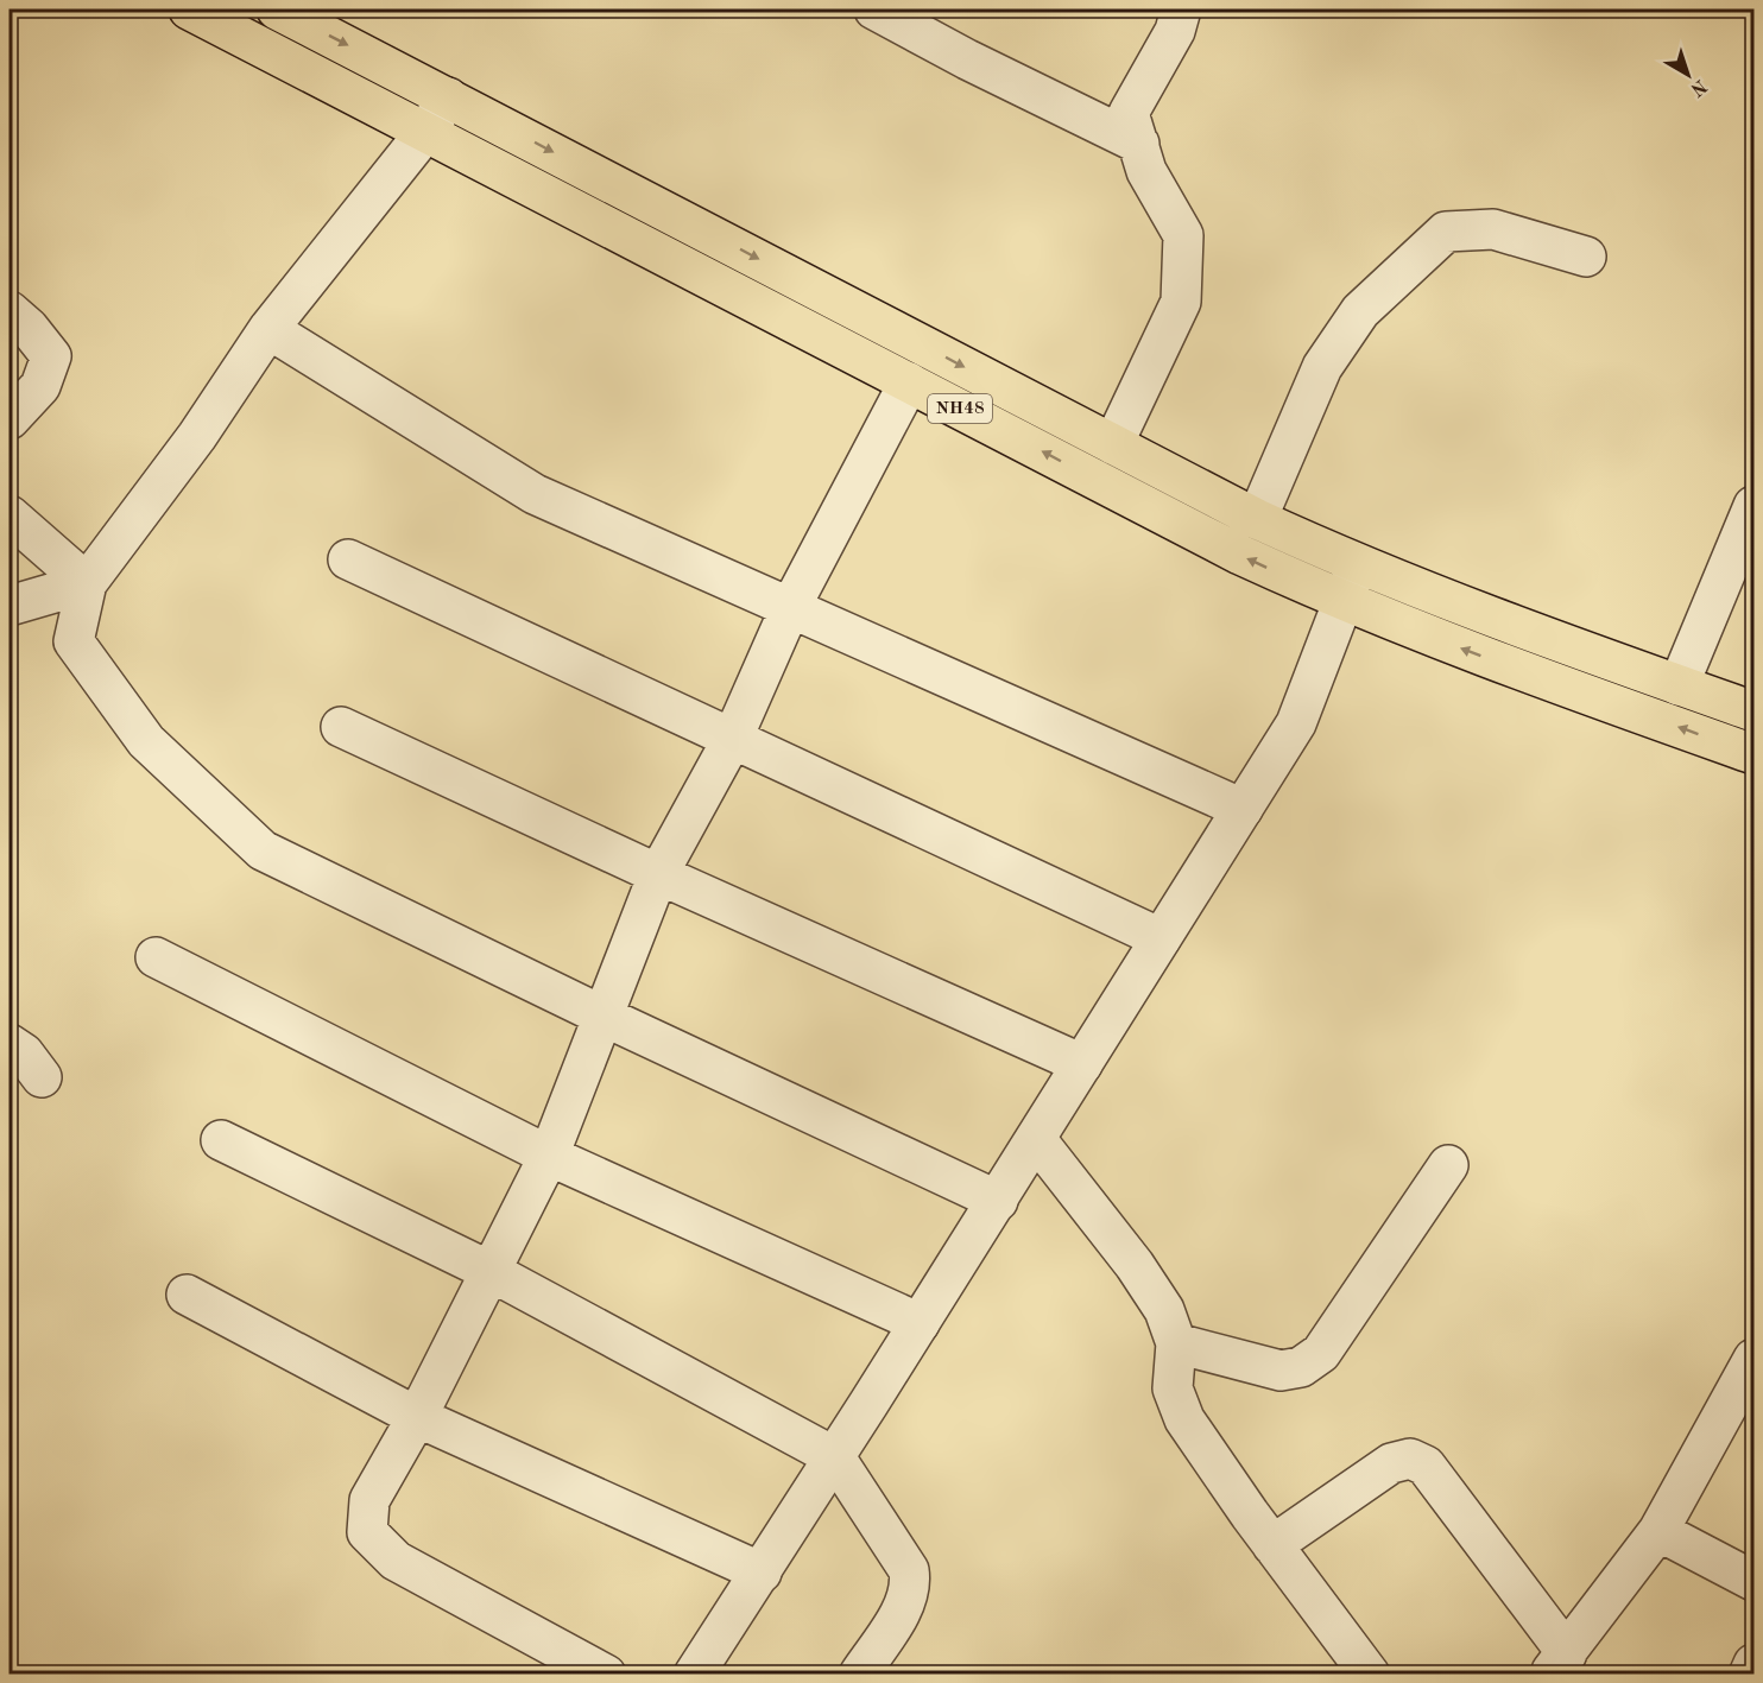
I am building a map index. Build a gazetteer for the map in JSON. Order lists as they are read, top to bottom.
{
  "streets": {
    "highway": ["NH48"]
  },
  "north": "bottom right"
}
